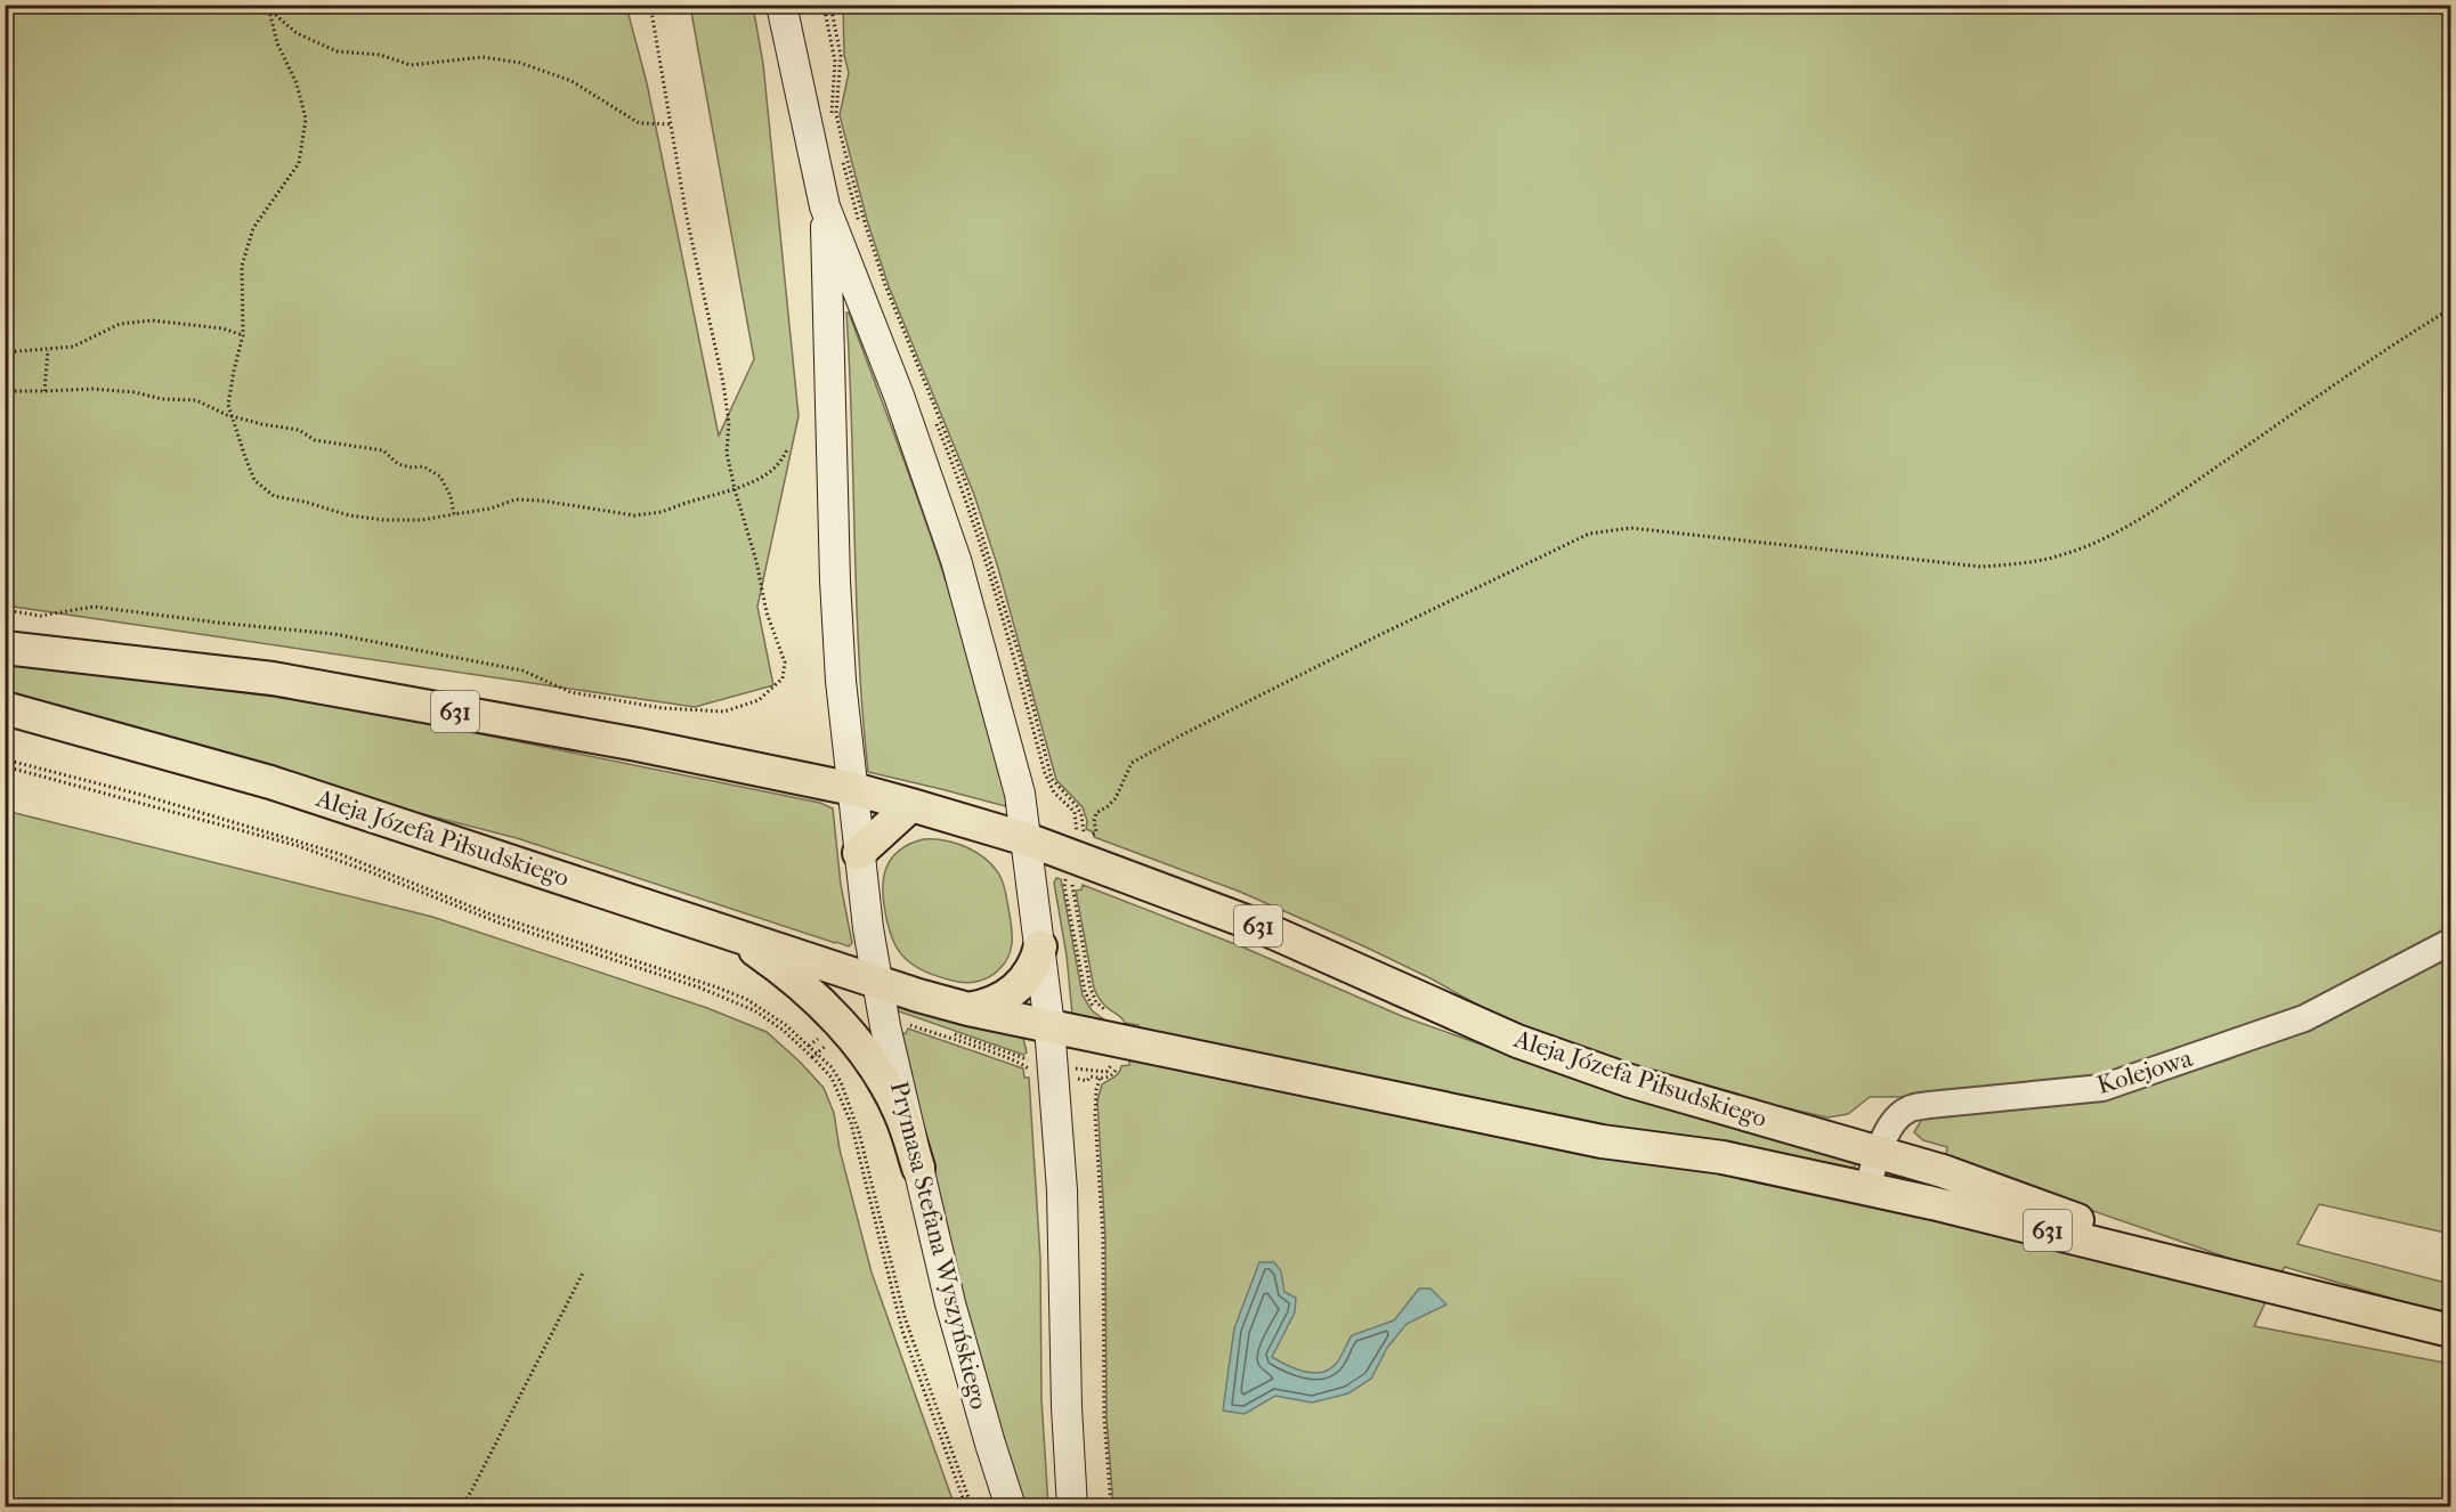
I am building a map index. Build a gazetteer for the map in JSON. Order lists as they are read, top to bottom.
{
  "streets": {
    "main road": ["631", "Aleja Józefa Piłsudskiego", "Prymasa Stefana Wyszyńskiego"],
    "street": ["Kolejowa"]
  },
  "crossings": [
    ["631", "Aleja Józefa Piłsudskiego"],
    ["631", "Prymasa Stefana Wyszyńskiego"],
    ["Aleja Józefa Piłsudskiego", "Kolejowa"],
    ["Aleja Józefa Piłsudskiego", "Prymasa Stefana Wyszyńskiego"]
  ]
}
